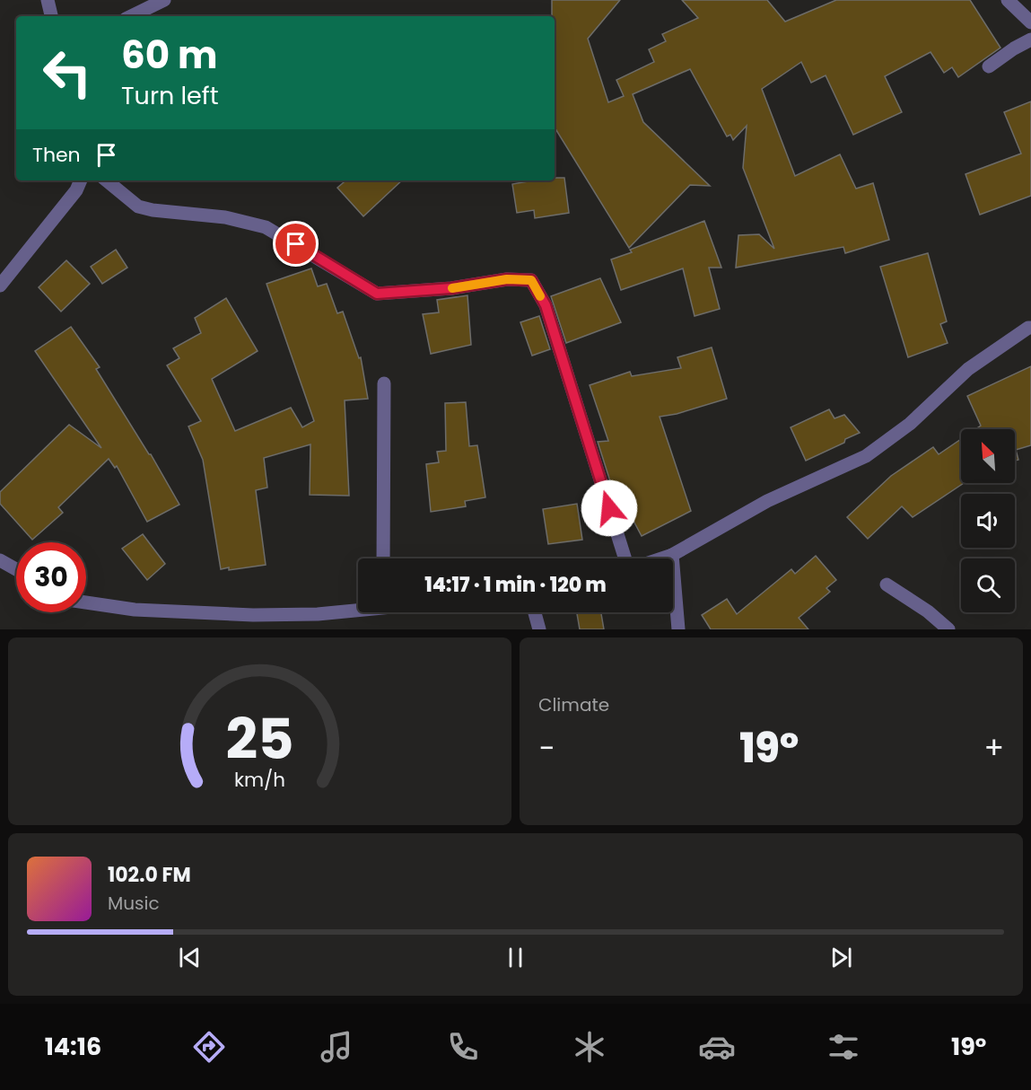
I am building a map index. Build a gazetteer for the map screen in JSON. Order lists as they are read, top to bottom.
{
  "north": "top left",
  "page": {
    "turn": ["60 m", "Turn left"],
    "then": "Then",
    "limit": "30",
    "trip": "14:17 · 1 min · 120 m",
    "tile": "Climate",
    "heat": ["−", "19°", "+"],
    "song": ["102.0 FM", "Music"],
    "tabs": ["14:16", "19°"],
    "gauge": ["25", "km/h"]
  }
}
